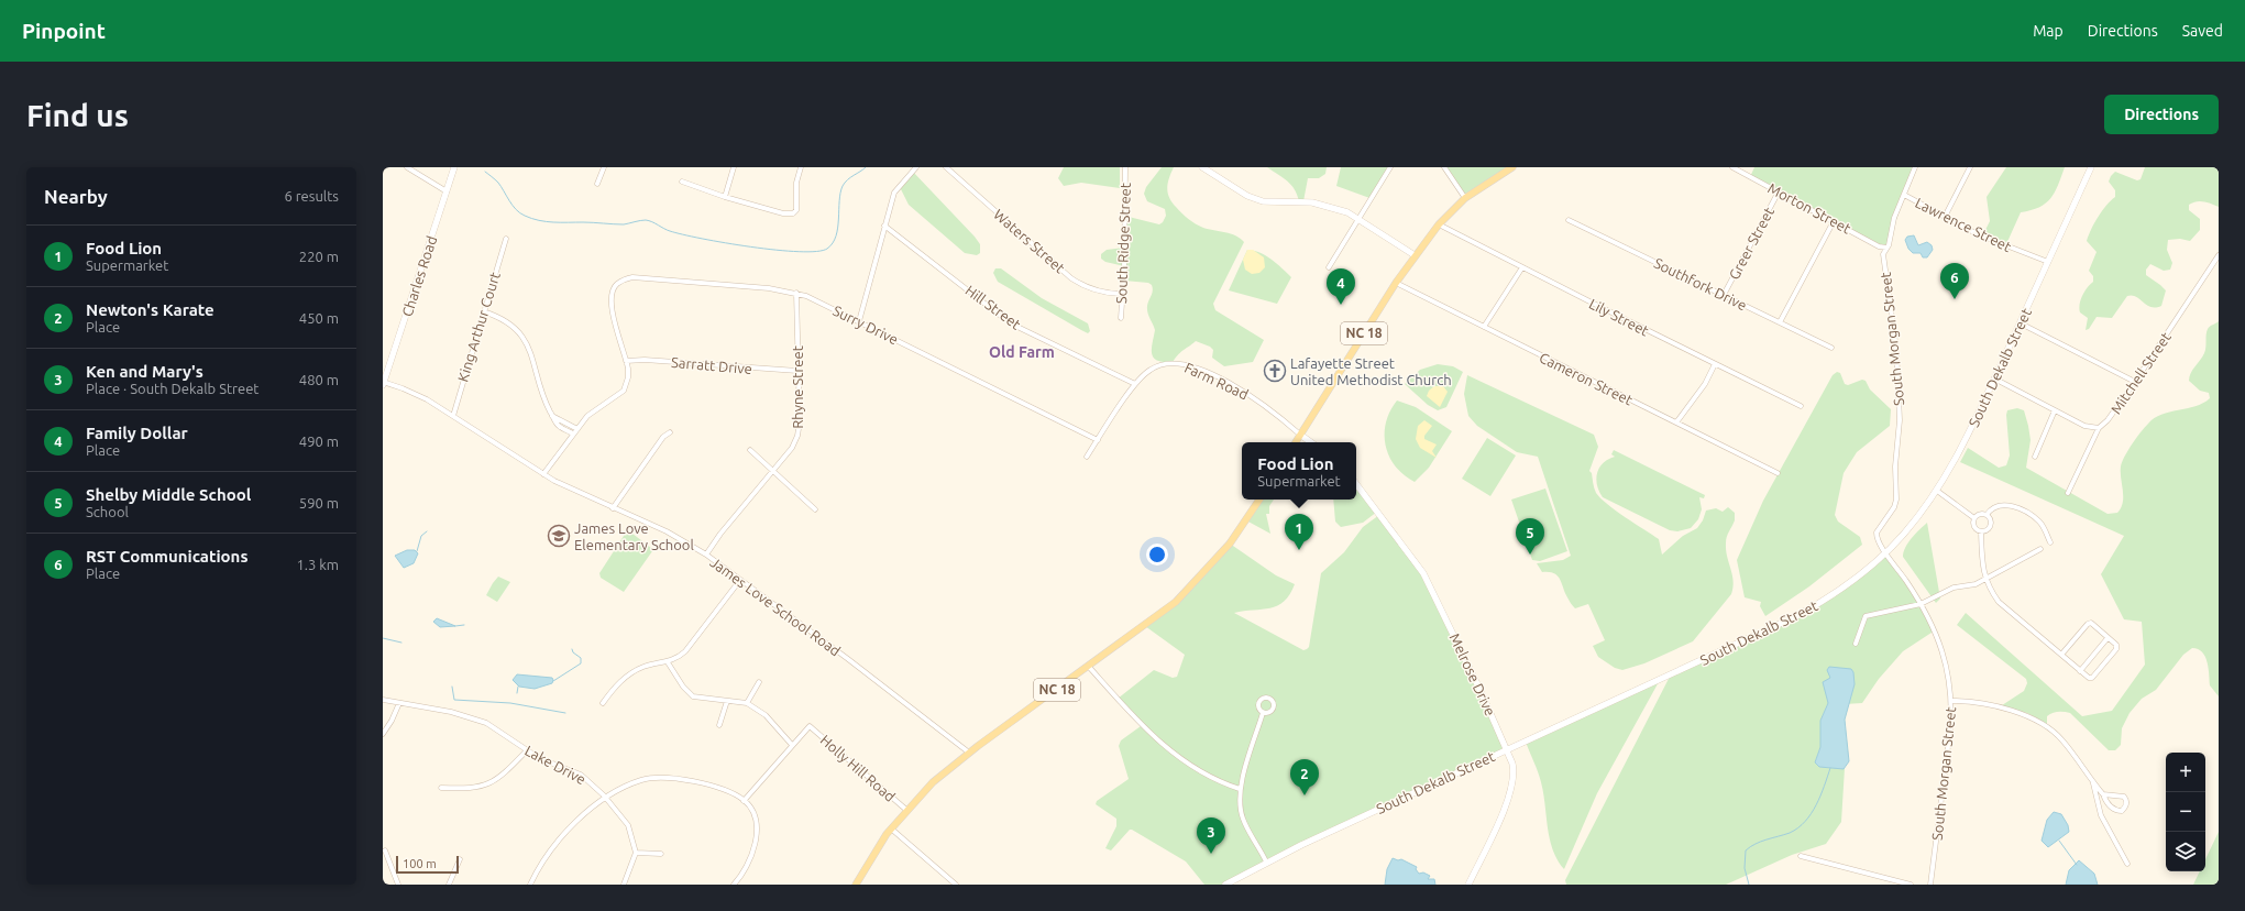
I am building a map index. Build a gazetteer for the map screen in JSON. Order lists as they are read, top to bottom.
{
  "streets": {
    "main road": [
      "Charles Road",
      "NC 18",
      "South Dekalb Street",
      "Melrose Drive"
    ],
    "street": [
      "Morton Street",
      "Lawrence Street",
      "Waters Street",
      "South Ridge Street",
      "Greer Street",
      "Southfork Drive",
      "Hill Street",
      "Lily Street",
      "Surry Drive",
      "King Arthur Court",
      "South Morgan Street",
      "Sarratt Drive",
      "Mitchell Street",
      "Cameron Street",
      "Farm Road",
      "Rhyne Street",
      "James Love School Road",
      "Lake Drive",
      "Holly Hill Road"
    ]
  },
  "crossings": [
    ["Morton Street", "Greer Street"],
    ["Morton Street", "South Morgan Street"],
    ["Lawrence Street", "South Morgan Street"],
    ["Lawrence Street", "South Dekalb Street"],
    ["Waters Street", "South Ridge Street"],
    ["Greer Street", "Southfork Drive"],
    ["Charles Road", "James Love School Road"],
    ["Hill Street", "Farm Road"],
    ["Lily Street", "NC 18"],
    ["Surry Drive", "Sarratt Drive"],
    ["Surry Drive", "Farm Road"],
    ["Surry Drive", "Rhyne Street"],
    ["King Arthur Court", "James Love School Road"],
    ["NC 18", "Cameron Street"],
    ["NC 18", "Farm Road"],
    ["NC 18", "James Love School Road"],
    ["NC 18", "Holly Hill Road"],
    ["South Morgan Street", "South Dekalb Street"],
    ["Sarratt Drive", "Rhyne Street"],
    ["South Dekalb Street", "Melrose Drive"],
    ["Rhyne Street", "James Love School Road"]
  ],
  "districts": ["Old Farm"],
  "places": {
    "church": ["Lafayette Street United Methodist Church"],
    "school or university": ["James Love Elementary School"]
  },
  "scale_bar": "100 m",
  "page": {
    "header": "Pinpoint",
    "nav": ["Map", "Directions", "Saved"],
    "buttons": "Directions",
    "title": "Find us",
    "heading": ["Nearby", "6 results"],
    "list": [
      {
        "mark": "1",
        "name": "Food Lion",
        "note": "Supermarket",
        "value": "220 m"
      },
      {
        "mark": "2",
        "name": "Newton's Karate",
        "note": "Place",
        "value": "450 m"
      },
      {
        "mark": "3",
        "name": "Ken and Mary's",
        "note": "Place · South Dekalb Street",
        "value": "480 m"
      },
      {
        "mark": "4",
        "name": "Family Dollar",
        "note": "Place",
        "value": "490 m"
      },
      {
        "mark": "5",
        "name": "Shelby Middle School",
        "note": "School",
        "value": "590 m"
      },
      {
        "mark": "6",
        "name": "RST Communications",
        "note": "Place",
        "value": "1.3 km"
      }
    ],
    "pins": [
      "6",
      "4",
      "1",
      "5",
      "2",
      "3"
    ],
    "popup": ["Food Lion", "Supermarket"],
    "map_buttons": ["+", "−"],
    "scale": "100 m"
  }
}
